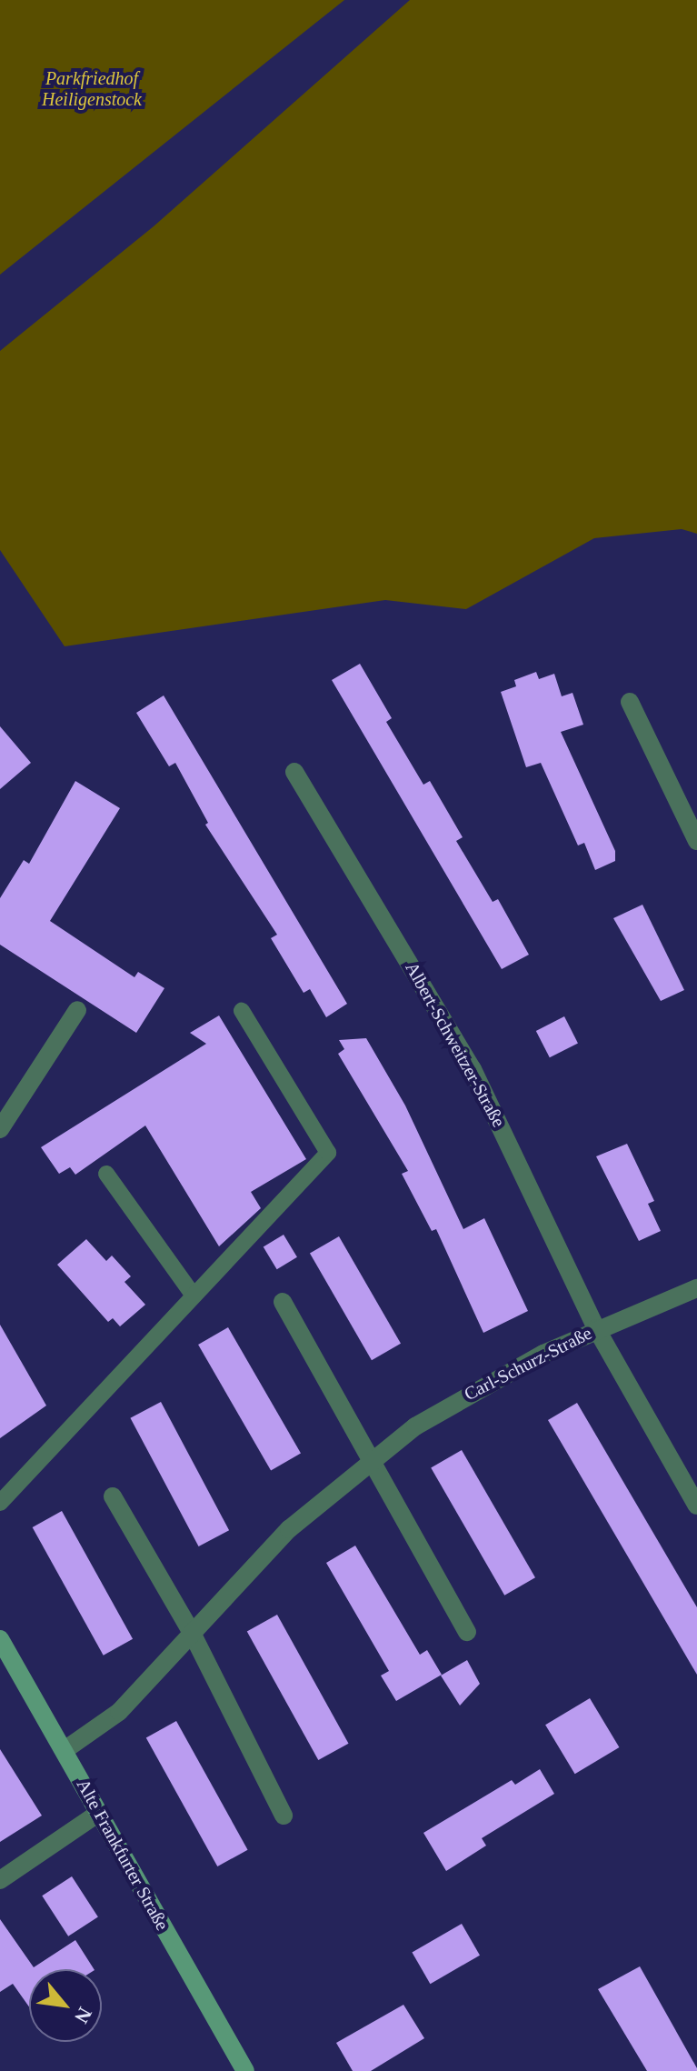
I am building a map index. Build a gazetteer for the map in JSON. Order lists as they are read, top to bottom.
{
  "streets": {
    "street": ["Albert-Schweitzer-Straße", "Carl-Schurz-Straße", "Alte Frankfurter Straße"]
  },
  "crossings": [
    ["Albert-Schweitzer-Straße", "Carl-Schurz-Straße"],
    ["Carl-Schurz-Straße", "Alte Frankfurter Straße"]
  ],
  "parks": ["Parkfriedhof Heiligenstock"],
  "north": "bottom right"
}
